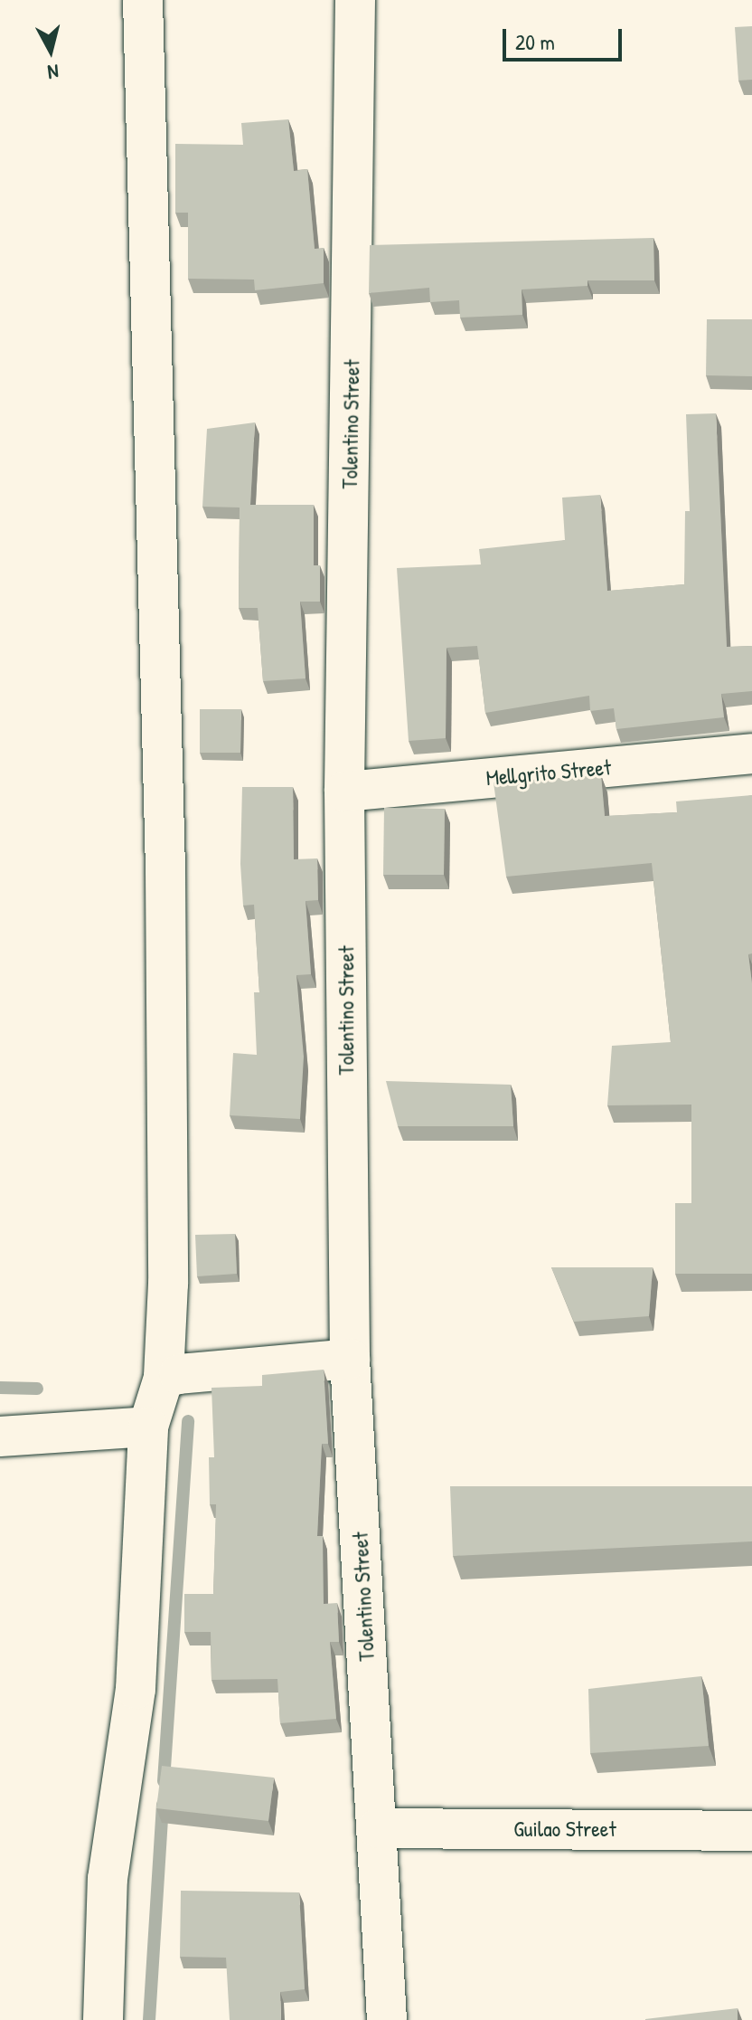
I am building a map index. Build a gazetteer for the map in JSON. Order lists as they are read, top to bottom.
{
  "streets": {
    "street": ["Tolentino Street", "Mellgrito Street", "Guilao Street"]
  },
  "crossings": [
    ["Tolentino Street", "Mellgrito Street"],
    ["Tolentino Street", "Guilao Street"]
  ],
  "scale_bar": "20 m",
  "north": "bottom"
}
